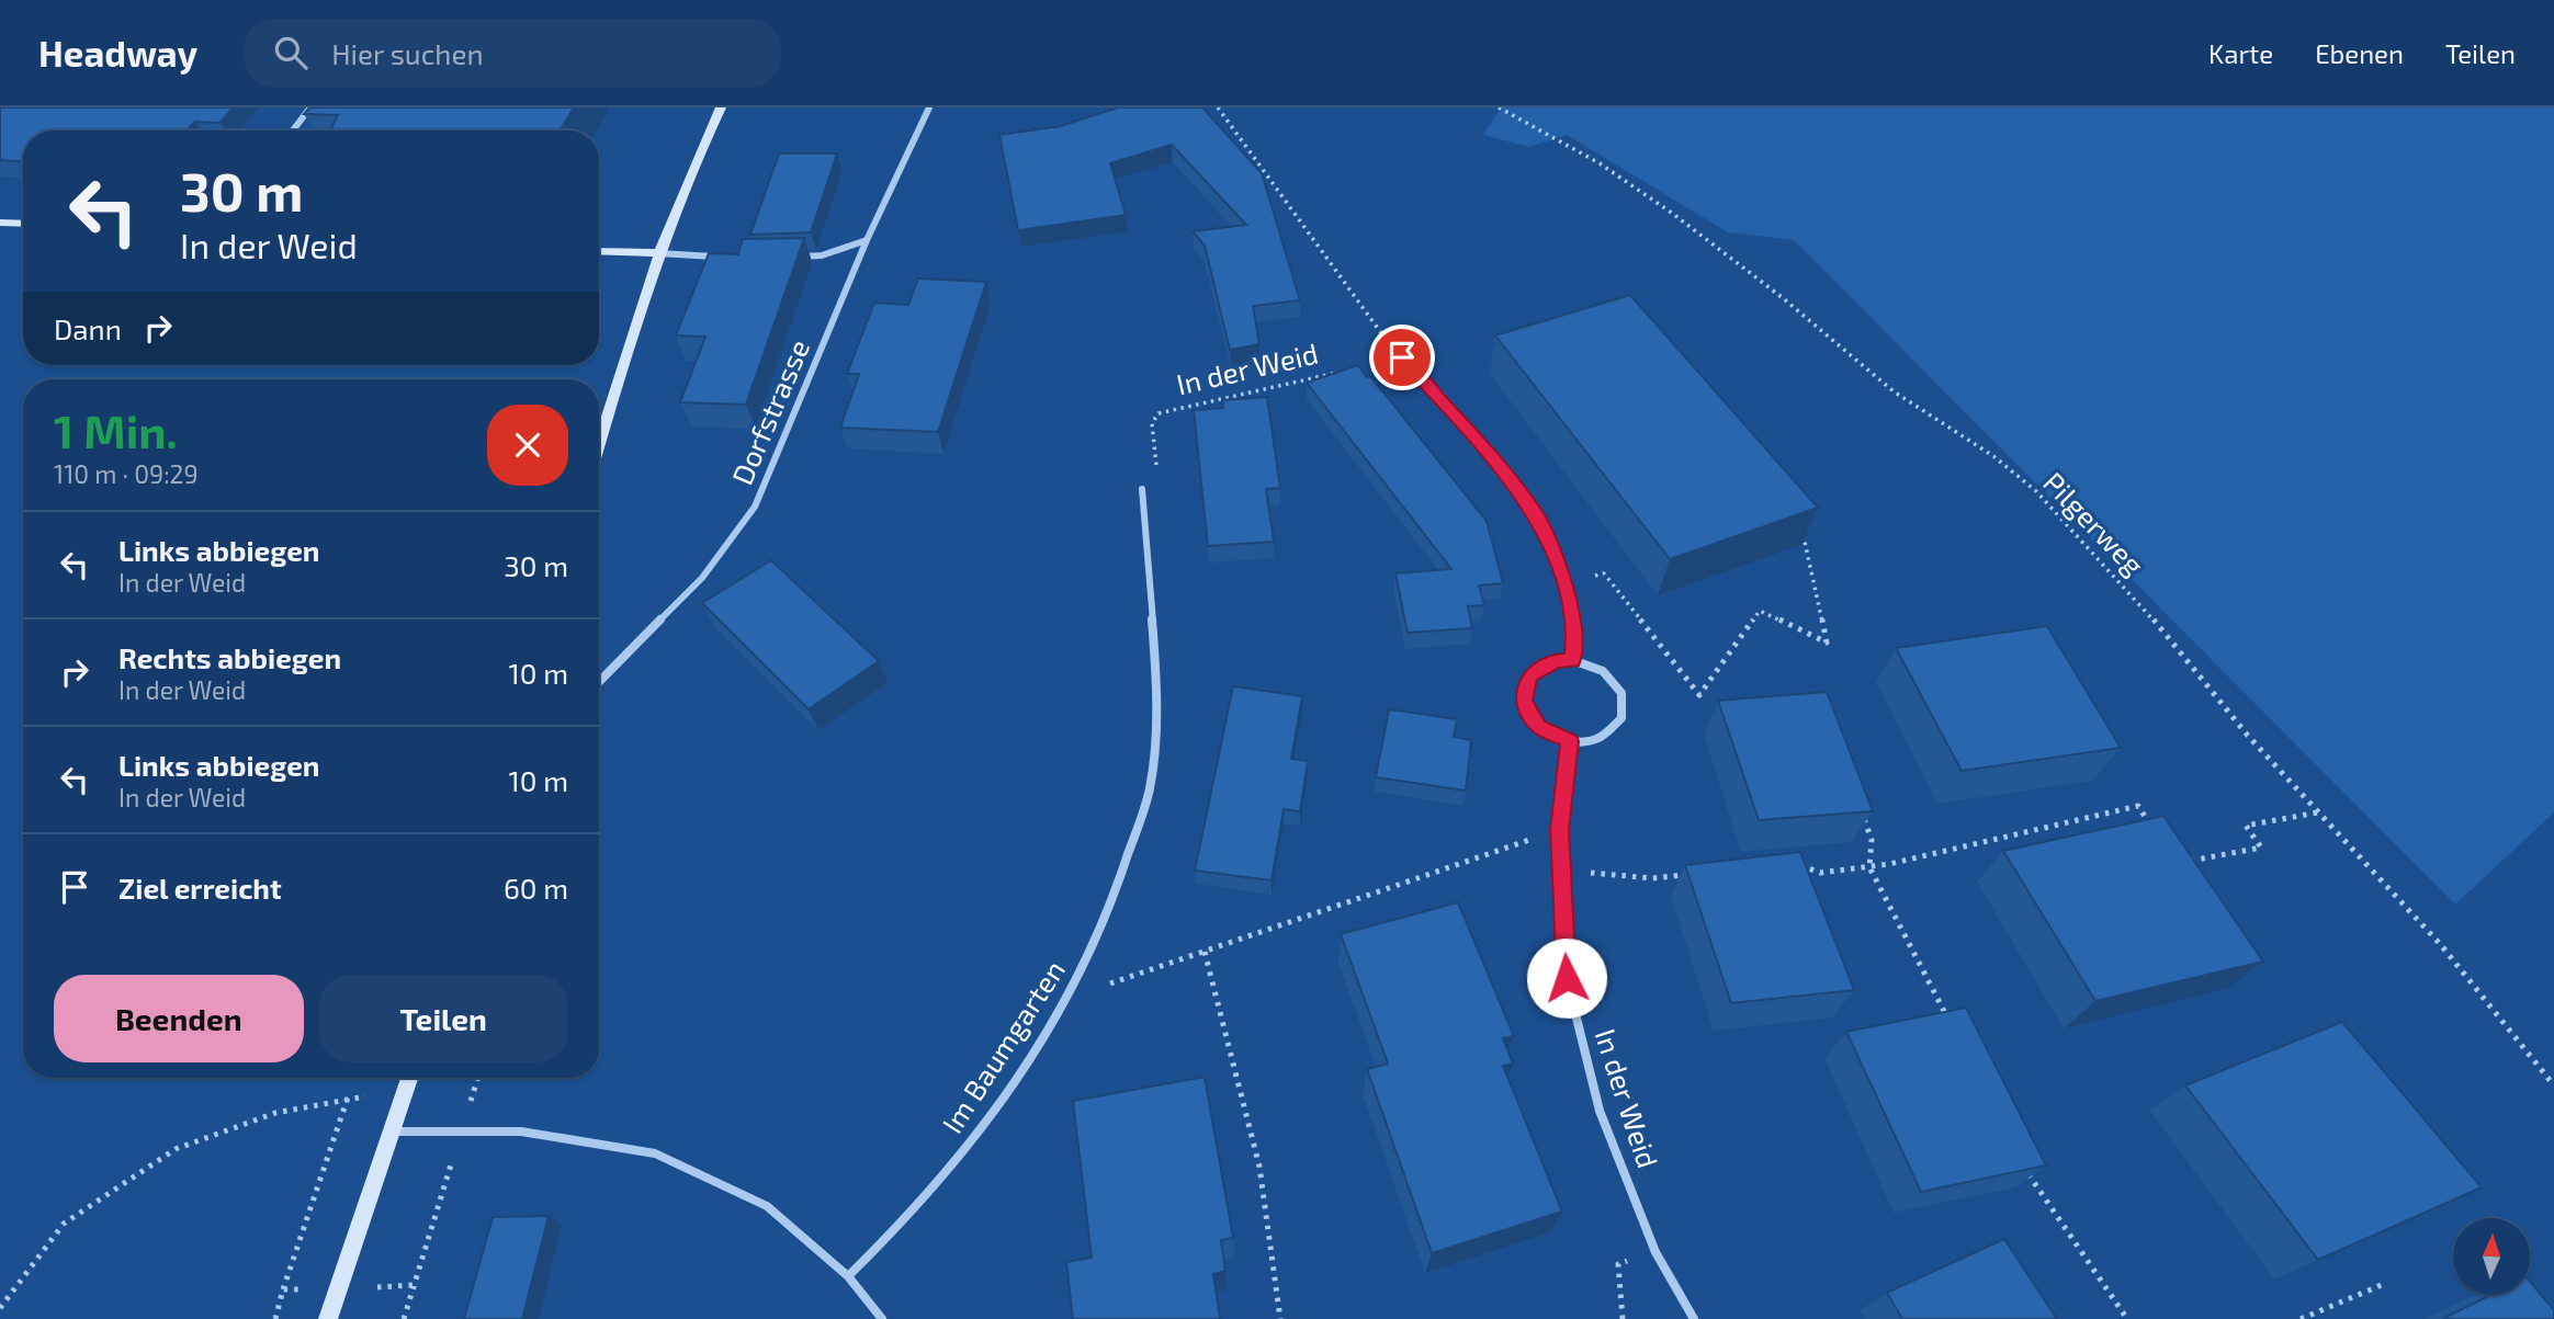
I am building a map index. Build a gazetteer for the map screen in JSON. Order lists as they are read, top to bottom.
{
  "streets": {
    "street": ["In der Weid", "Dorfstrasse", "Im Baumgarten"],
    "path": ["Pilgerweg"]
  },
  "crossings": [
    ["In der Weid", "Im Baumgarten"]
  ],
  "north": "top",
  "page": {
    "header": "Headway",
    "search": "Hier suchen",
    "nav": ["Karte", "Ebenen", "Teilen"],
    "turn": ["30 m", "In der Weid"],
    "then": "Dann",
    "heading": ["1 Min.", "110 m · 09:29"],
    "list": [
      {
        "name": "Links abbiegen",
        "note": "In der Weid",
        "value": "30 m"
      },
      {
        "name": "Rechts abbiegen",
        "note": "In der Weid",
        "value": "10 m"
      },
      {
        "name": "Links abbiegen",
        "note": "In der Weid",
        "value": "10 m"
      },
      {
        "name": "Ziel erreicht",
        "value": "60 m"
      }
    ],
    "buttons": ["Beenden", "Teilen"]
  }
}
